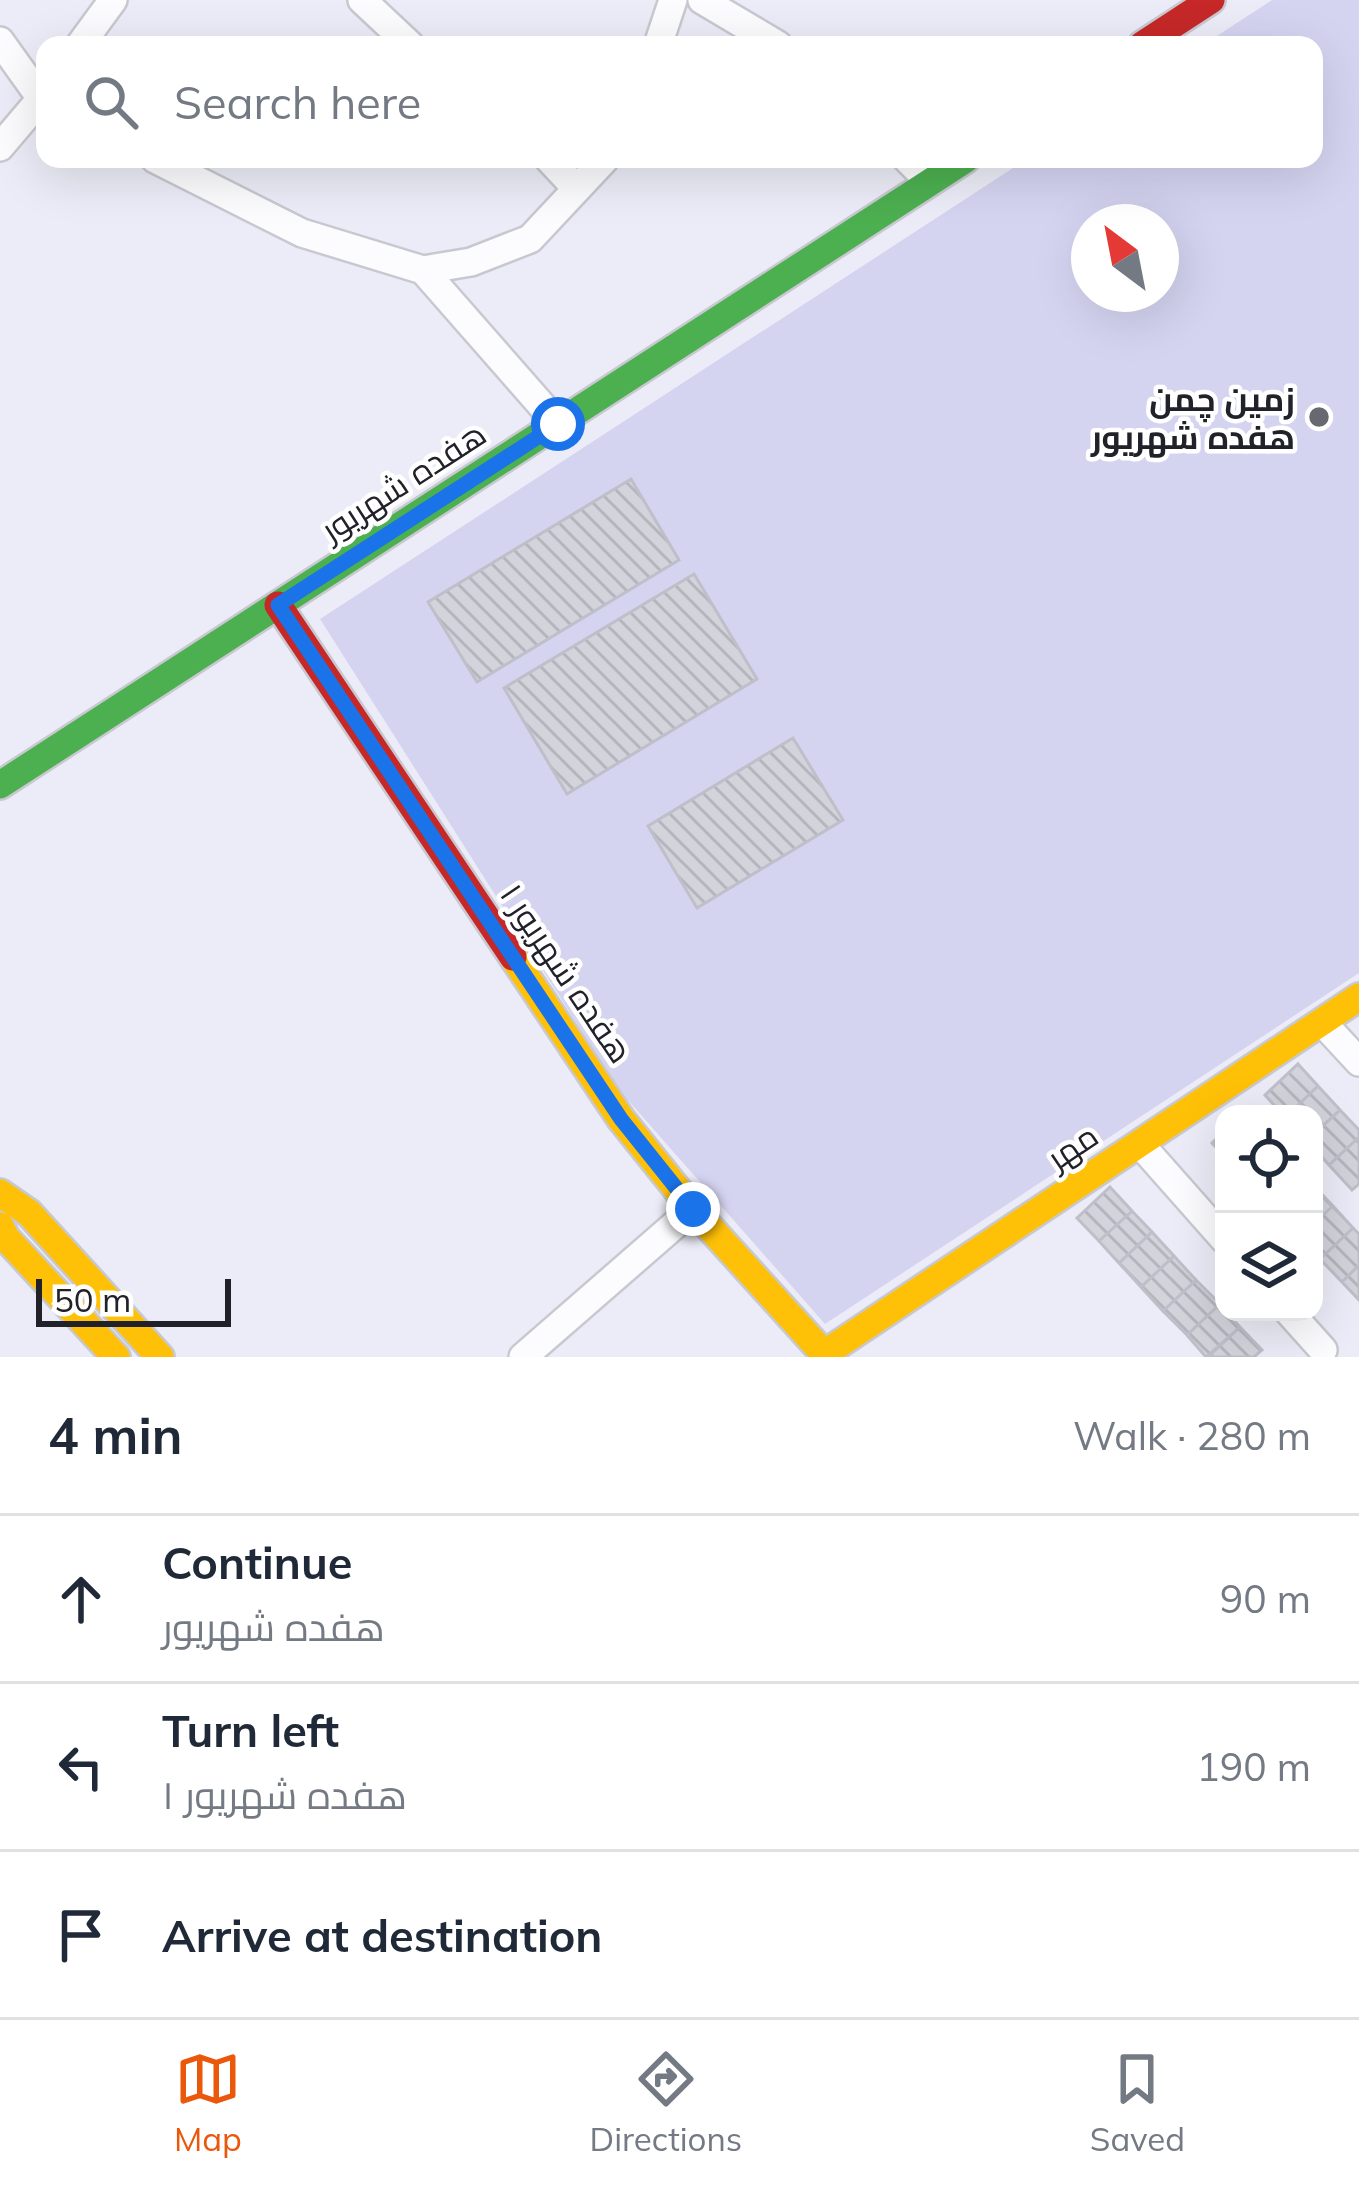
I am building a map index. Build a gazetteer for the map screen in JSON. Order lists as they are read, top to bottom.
{
  "streets": {
    "street": ["هفده شهریور", "هفده شهریور ۱", "مهر"]
  },
  "crossings": [
    ["هفده شهریور", "هفده شهریور ۱"],
    ["هفده شهریور ۱", "مهر"]
  ],
  "places": ["زمین چمن هفده شهریور"],
  "scale_bar": "50 m",
  "north": "top left",
  "page": {
    "search": "Search here",
    "scale": "50 m",
    "heading": ["4 min", "Walk · 280 m"],
    "list": [
      ["Continue", "هفده شهریور", "90 m"],
      ["Turn left", "هفده شهریور ۱", "190 m"],
      "Arrive at destination"
    ],
    "nav": ["Map", "Directions", "Saved"]
  }
}
